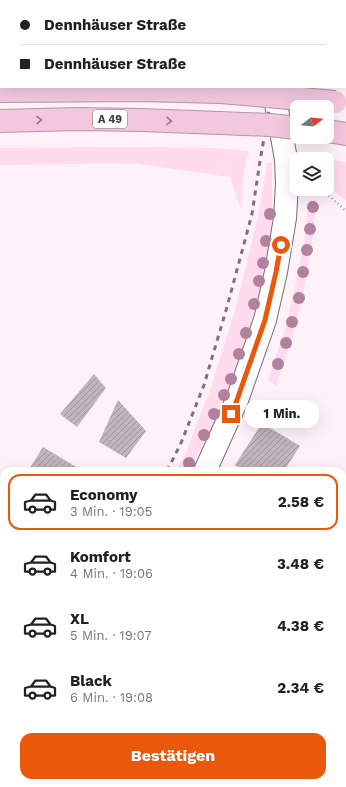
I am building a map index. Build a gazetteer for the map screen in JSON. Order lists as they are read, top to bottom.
{
  "streets": {
    "highway": ["A 49"]
  },
  "north": "right",
  "page": {
    "banner": ["Dennhäuser Straße", "Dennhäuser Straße"],
    "bubble": "1 Min.",
    "list": [
      {
        "name": "Economy",
        "note": "3 Min. · 19:05",
        "value": "2.58 €"
      },
      {
        "name": "Komfort",
        "note": "4 Min. · 19:06",
        "value": "3.48 €"
      },
      {
        "name": "XL",
        "note": "5 Min. · 19:07",
        "value": "4.38 €"
      },
      {
        "name": "Black",
        "note": "6 Min. · 19:08",
        "value": "2.34 €"
      }
    ],
    "buttons": "Bestätigen"
  }
}
